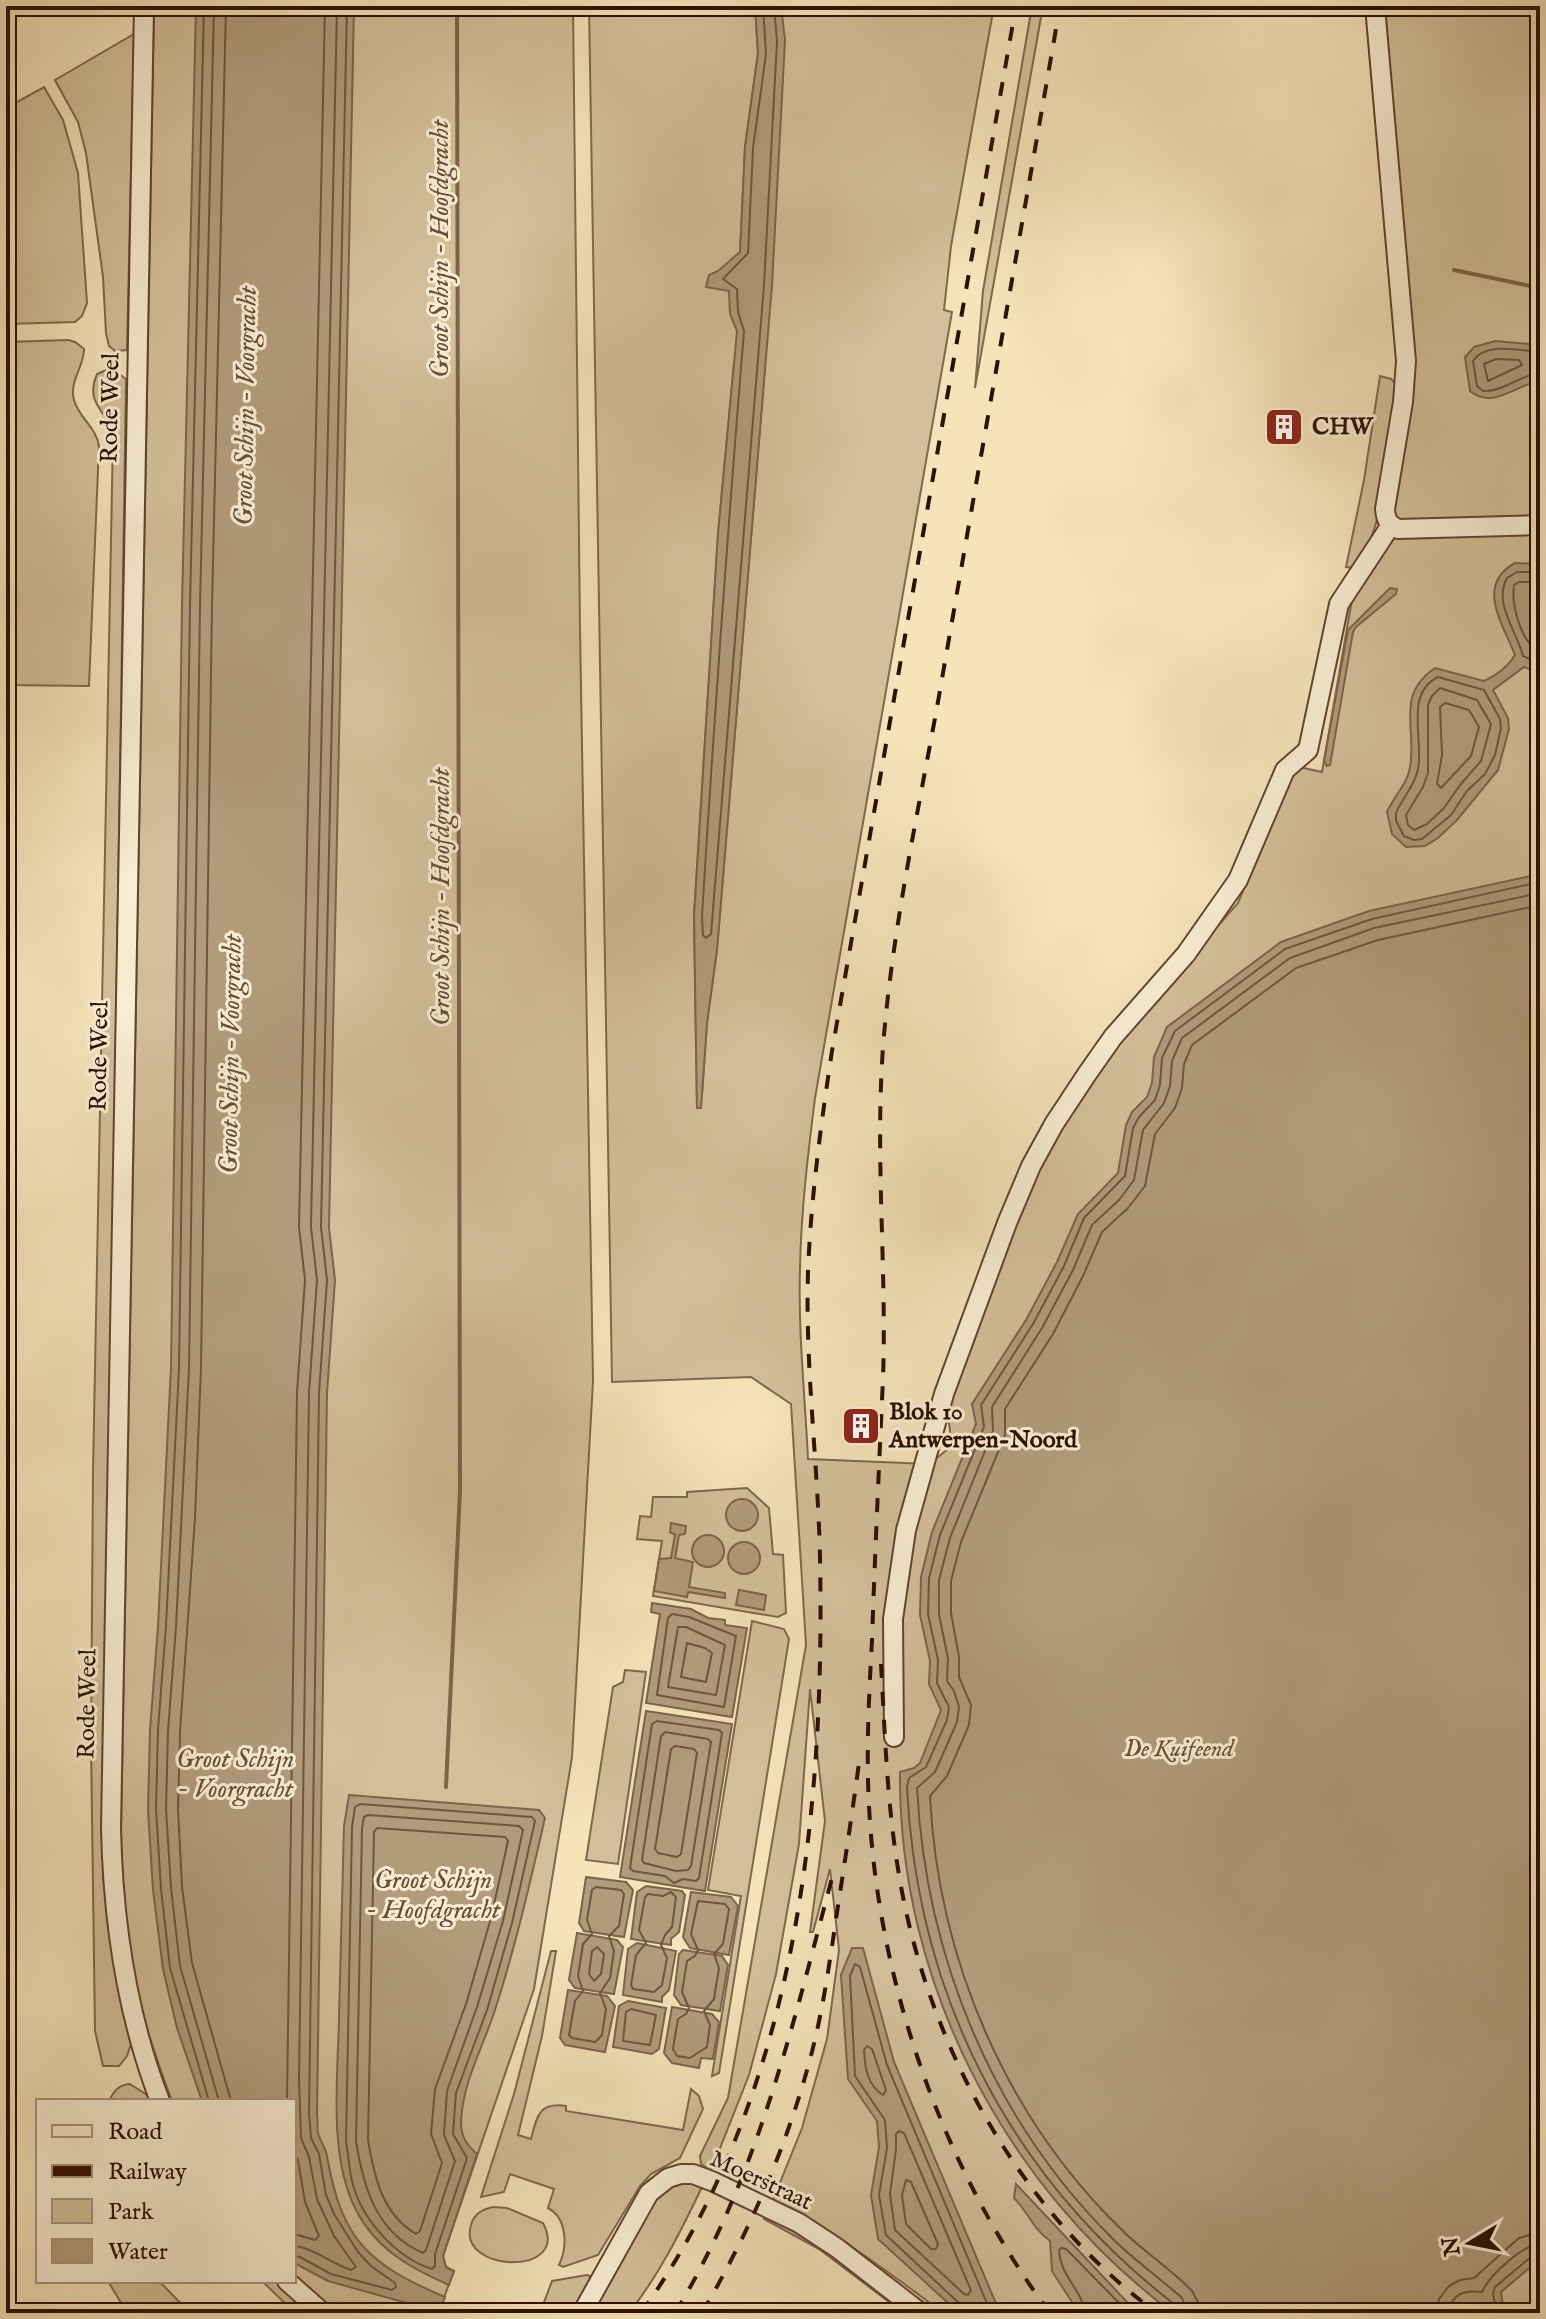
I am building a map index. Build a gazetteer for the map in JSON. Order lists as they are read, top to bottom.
{
  "streets": {
    "street": ["Rode Weel", "Moerstraat"]
  },
  "water": ["Groot Schijn - Hoofdgracht", "Groot Schijn - Voorgracht"],
  "parks": ["De Kuifeend"],
  "places": {
    "building": ["CHW", "Blok 10 Antwerpen-Noord"]
  },
  "legend": [
    "Road",
    "Railway",
    "Park",
    "Water"
  ],
  "north": "left"
}
